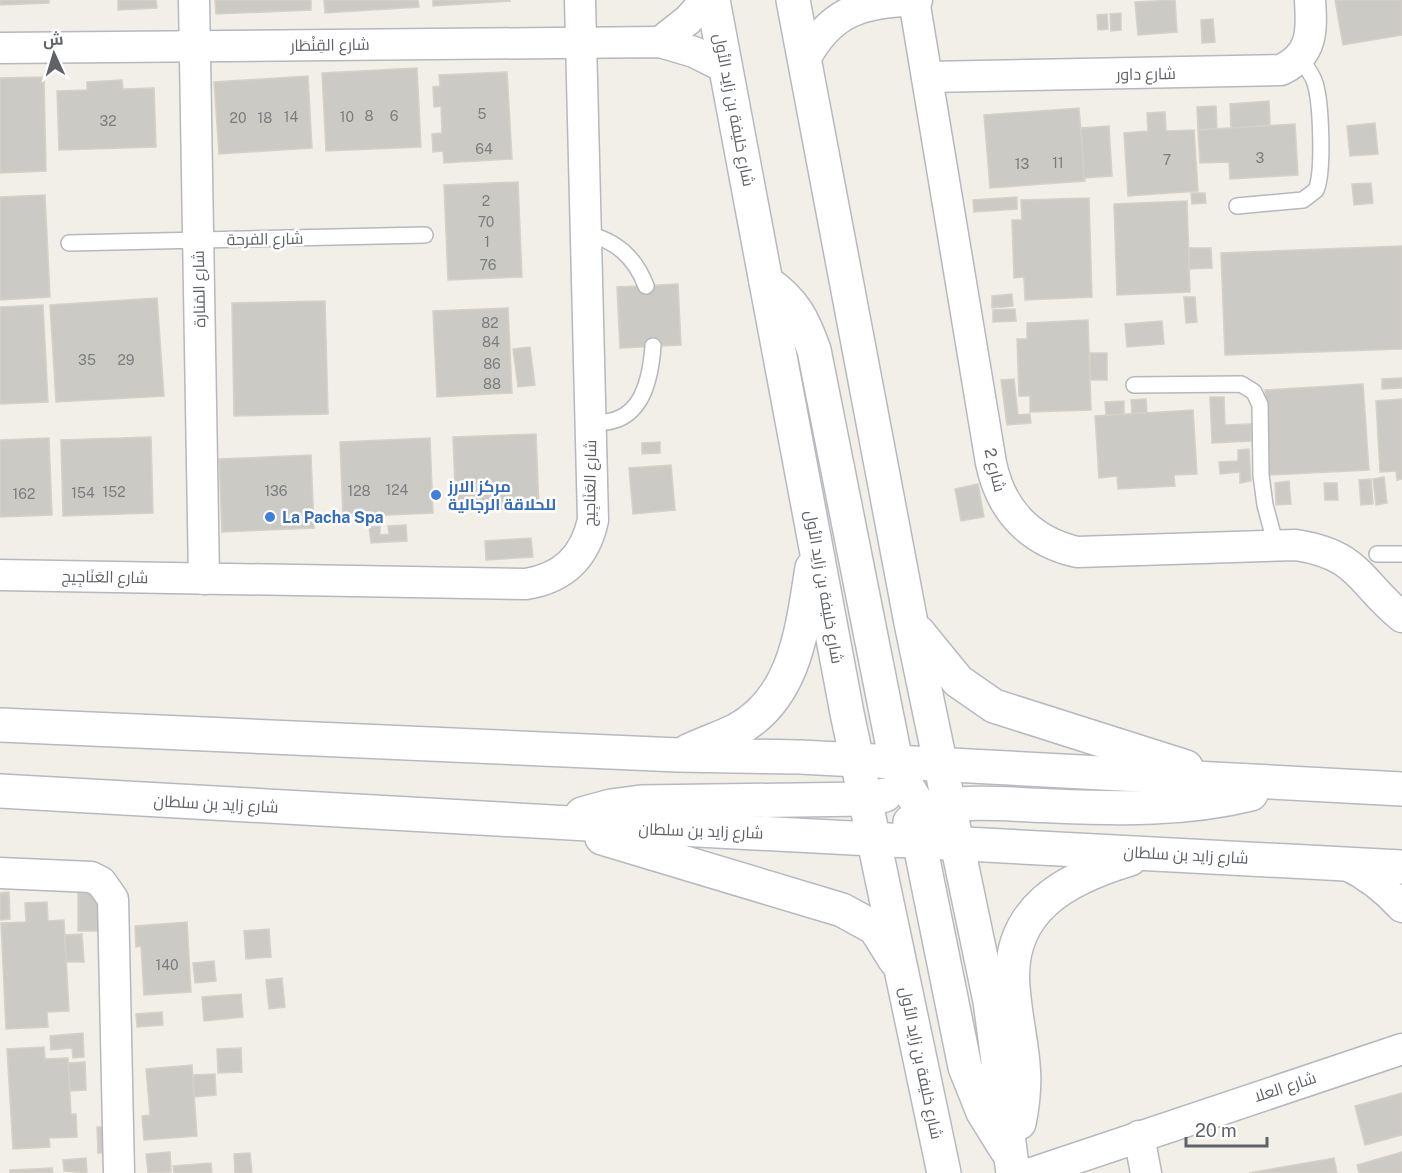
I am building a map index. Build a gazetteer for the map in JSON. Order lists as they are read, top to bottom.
{
  "streets": {
    "main road": ["شارع خليفة بن زايد الأول", "شارع زايد بن سلطان"],
    "street": [
      "شارع القِنْطَار",
      "شارع داور",
      "شارع المَنارة",
      "شارع 2",
      "شارع العَنَاجِيج",
      "شارع العلا"
    ],
    "lane": ["شارع الفرحة"]
  },
  "crossings": [
    ["شارع القِنْطَار", "شارع خليفة بن زايد الأول"],
    ["شارع القِنْطَار", "شارع المَنارة"],
    ["شارع القِنْطَار", "شارع العَنَاجِيج"],
    ["شارع داور", "شارع 2"],
    ["شارع خليفة بن زايد الأول", "شارع زايد بن سلطان"],
    ["شارع الفرحة", "شارع المَنارة"],
    ["شارع المَنارة", "شارع العَنَاجِيج"]
  ],
  "places": ["مركز الارز للحلاقة الرجالية", "La Pacha Spa"],
  "house_numbers": [
    "5",
    "8",
    "6",
    "14",
    "10",
    "20",
    "18",
    "32",
    "64",
    "3",
    "7",
    "11",
    "13",
    "2",
    "70",
    "1",
    "76",
    "82",
    "84",
    "35",
    "29",
    "86",
    "88",
    "124",
    "136",
    "128",
    "152",
    "154",
    "162",
    "140"
  ],
  "scale_bar": "20 m",
  "north": "top"
}
